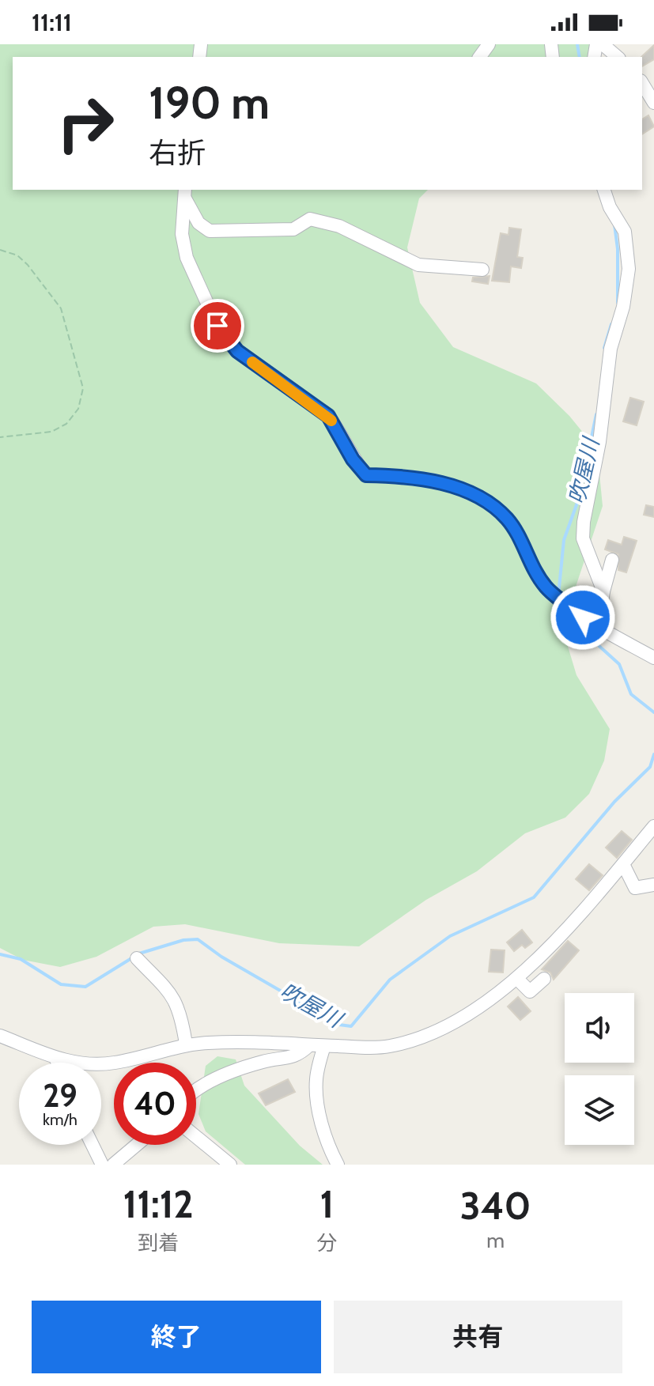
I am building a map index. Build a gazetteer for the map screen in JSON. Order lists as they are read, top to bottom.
{
  "water": ["吹屋川"],
  "page": {
    "status": "11:11",
    "turn": ["190 m", "右折"],
    "speed": "29 km/h",
    "limit": "40",
    "eta": [
      "11:12",
      "到着",
      "1",
      "分",
      "340",
      "m"
    ],
    "buttons": ["終了", "共有"]
  }
}
